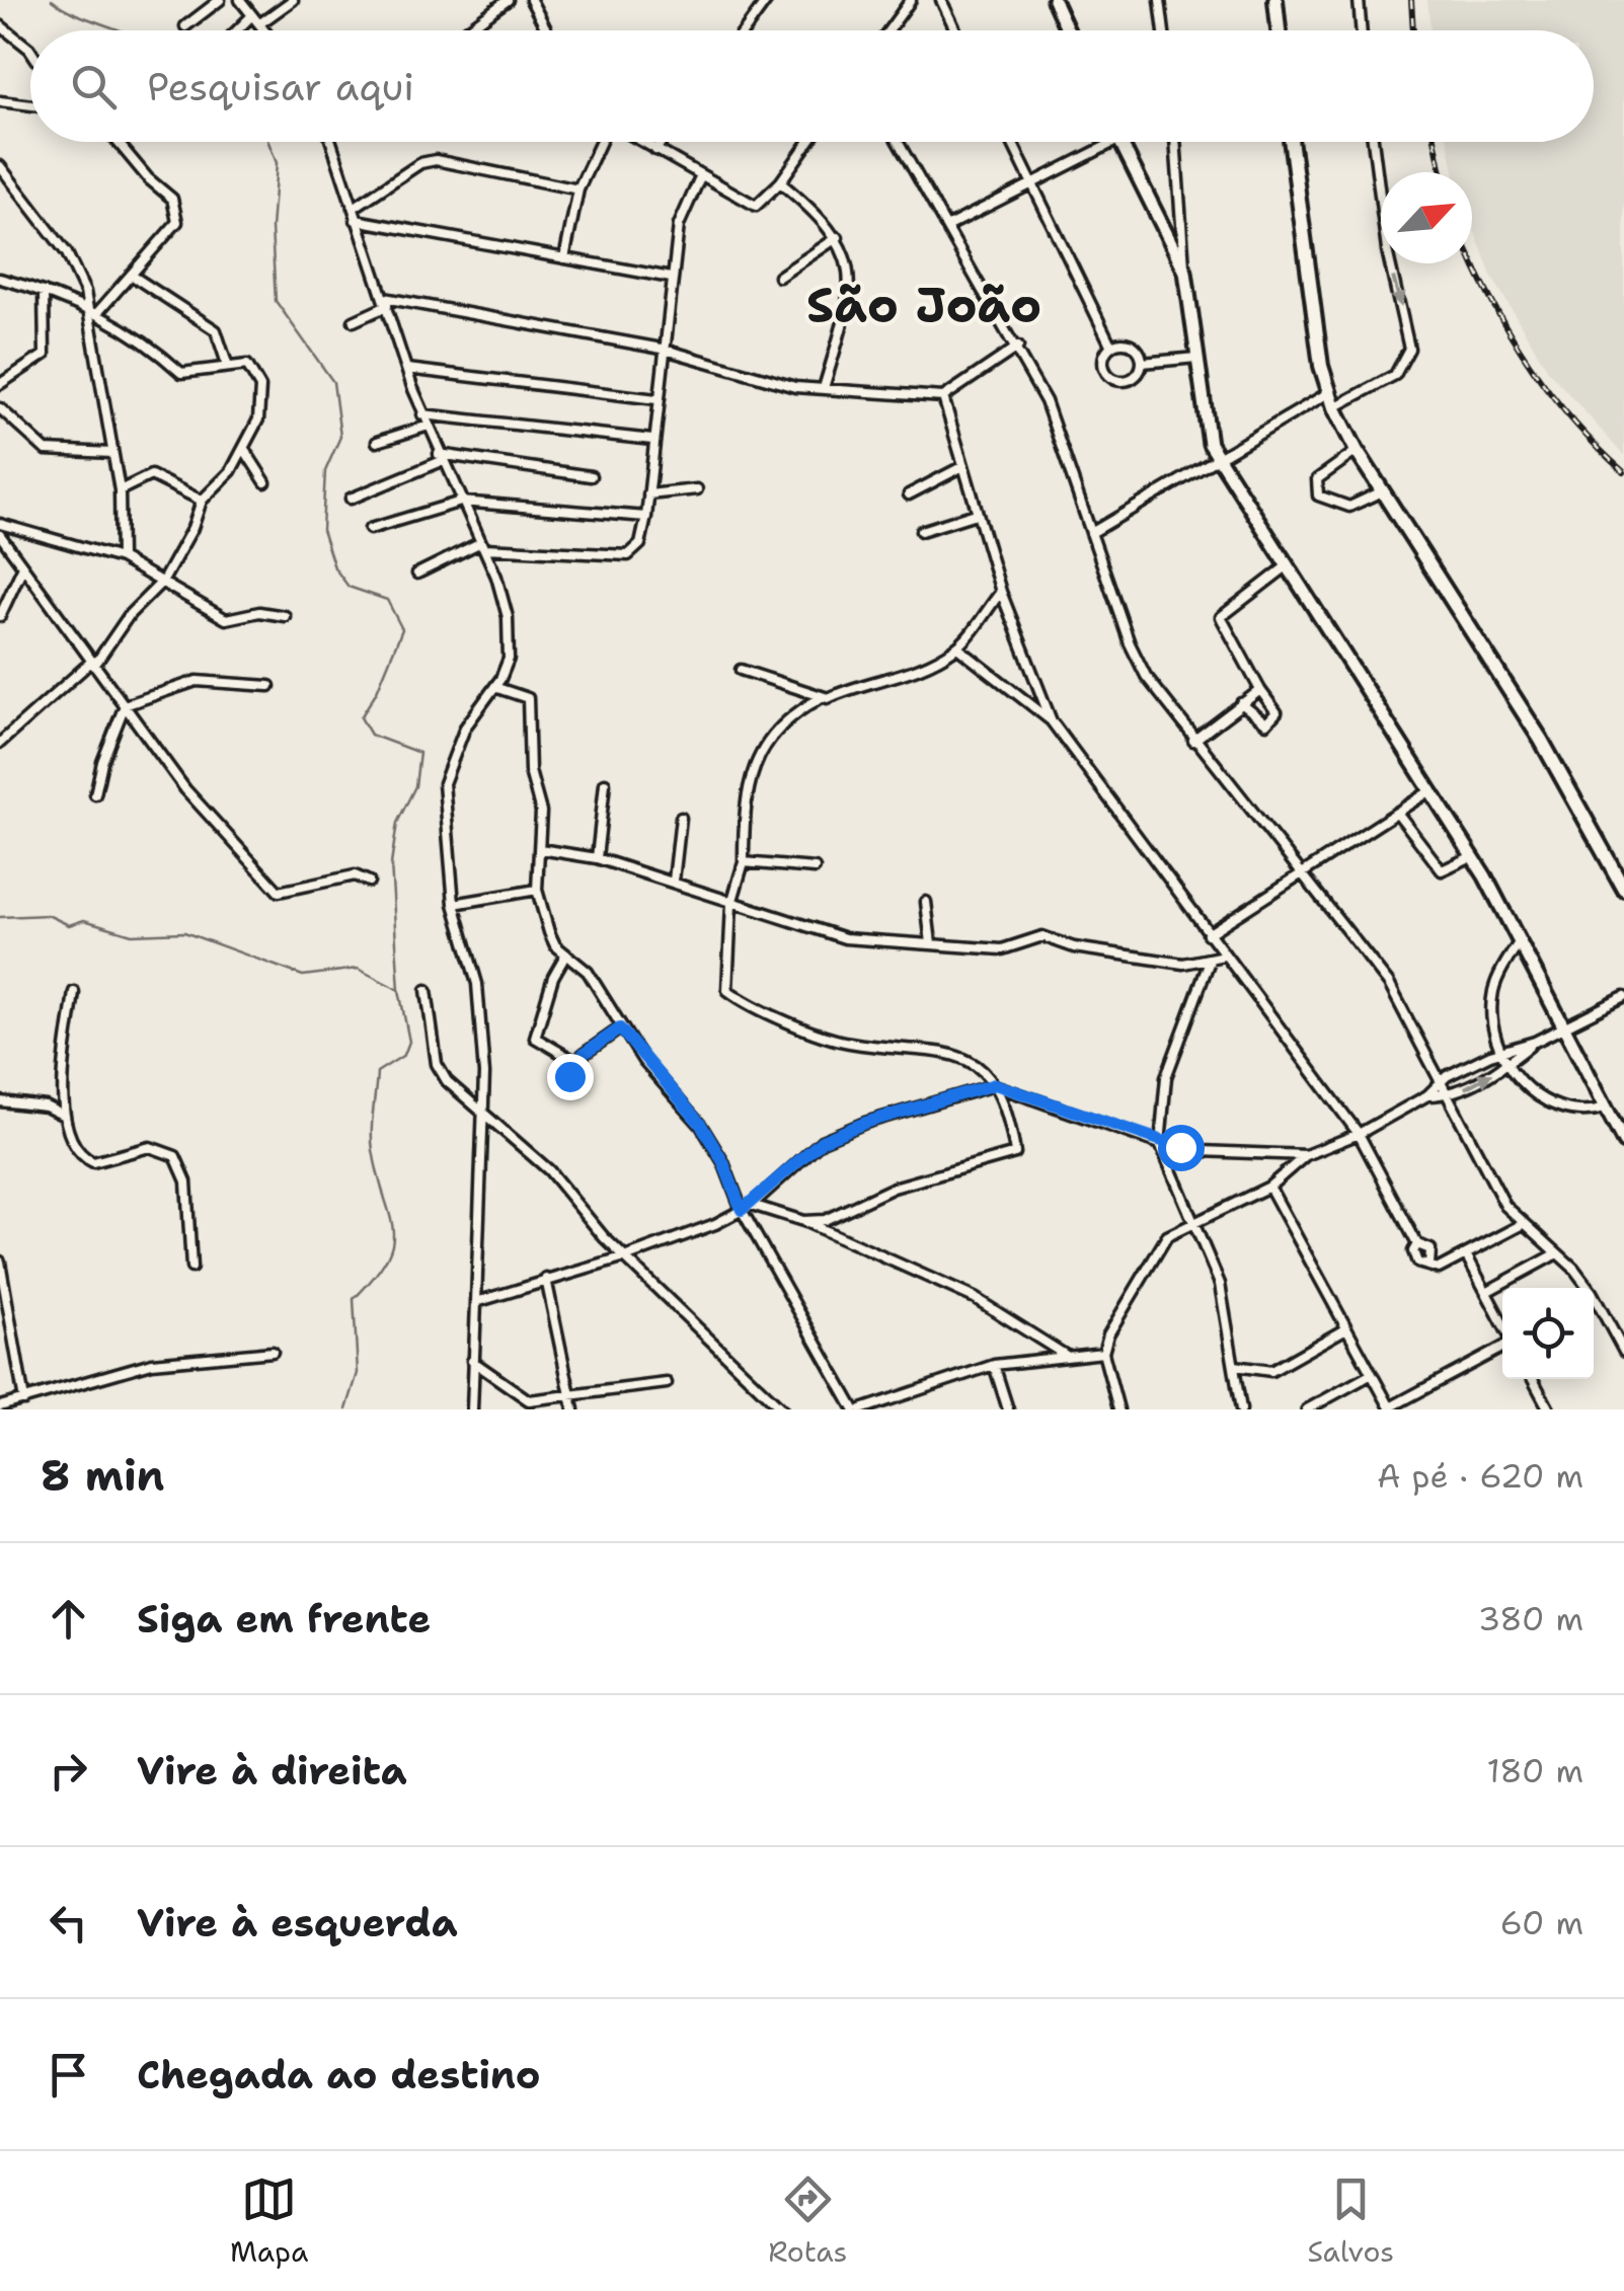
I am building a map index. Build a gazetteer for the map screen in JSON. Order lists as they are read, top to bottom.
{
  "districts": ["São João"],
  "north": "top right",
  "page": {
    "search": "Pesquisar aqui",
    "heading": ["8 min", "A pé · 620 m"],
    "list": [
      ["Siga em frente", "380 m"],
      ["Vire à direita", "180 m"],
      ["Vire à esquerda", "60 m"],
      "Chegada ao destino"
    ],
    "nav": ["Mapa", "Rotas", "Salvos"]
  }
}
